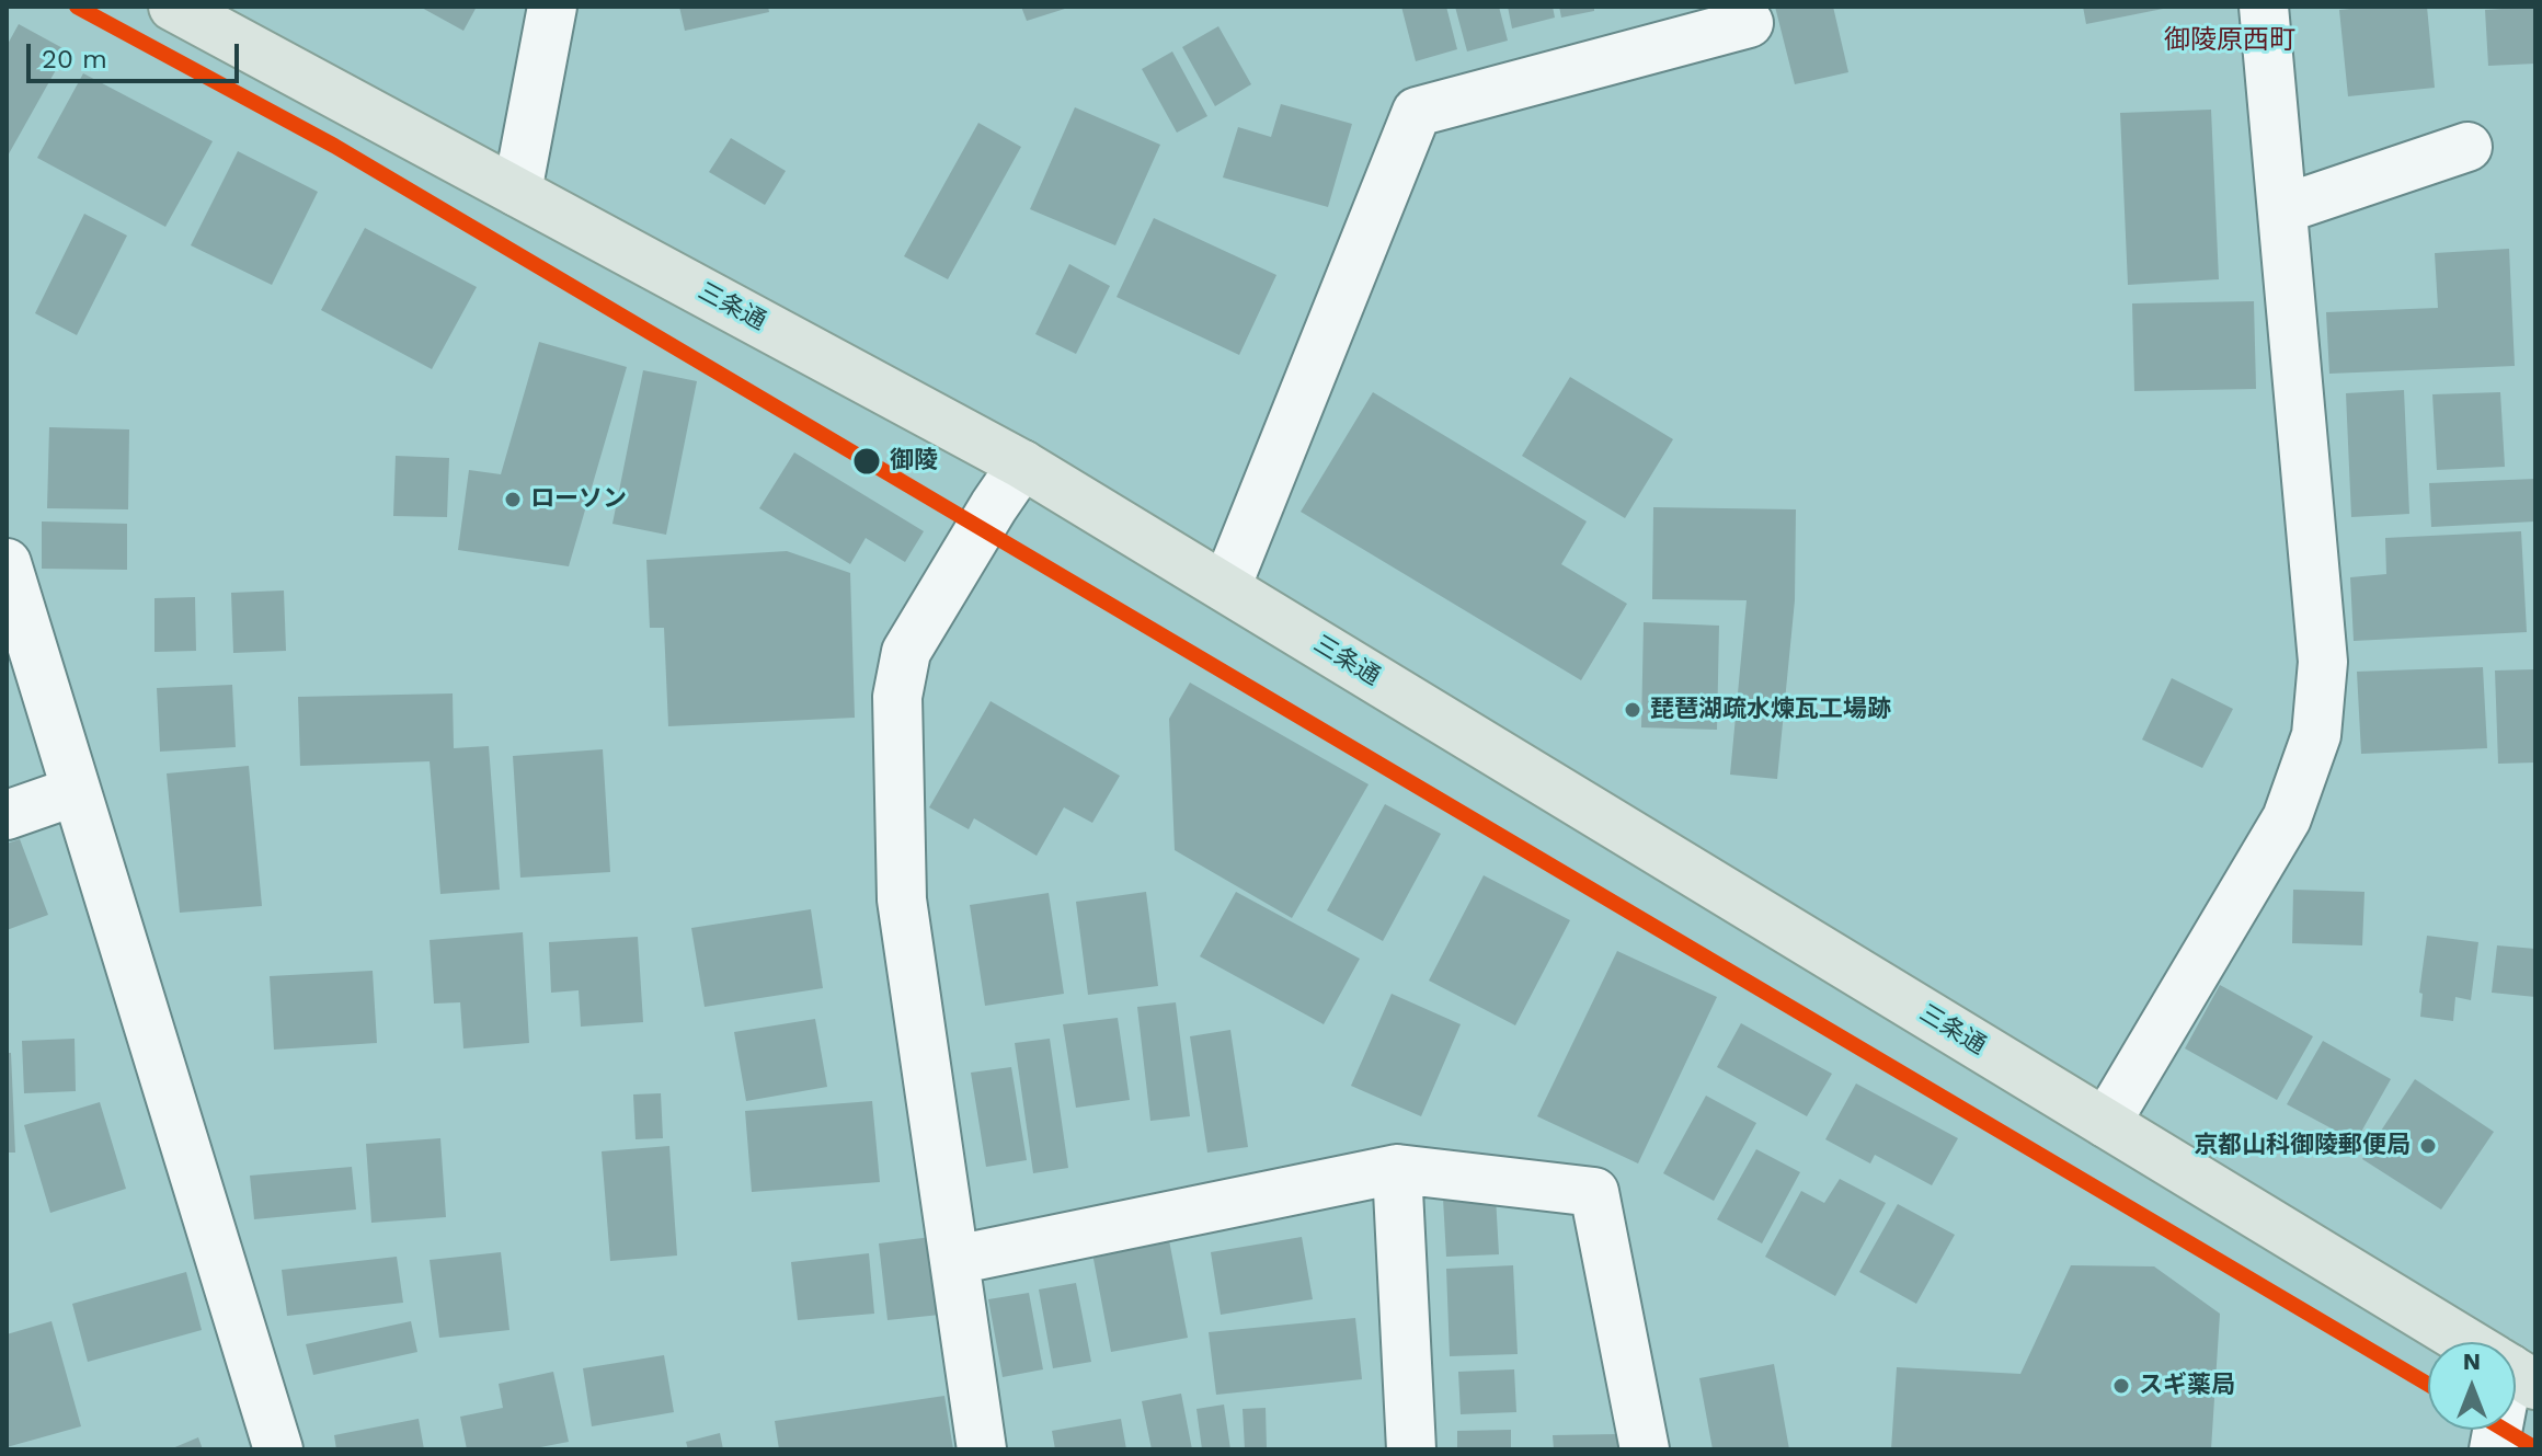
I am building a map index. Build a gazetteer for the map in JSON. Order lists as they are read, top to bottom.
{
  "streets": {
    "main road": ["三条通"]
  },
  "districts": ["御陵原西町"],
  "places": [
    "御陵",
    "ローソン",
    "琵琶湖疏水煉瓦工場跡",
    "京都山科御陵郵便局",
    "スギ薬局"
  ],
  "scale_bar": "20 m",
  "north": "top"
}
